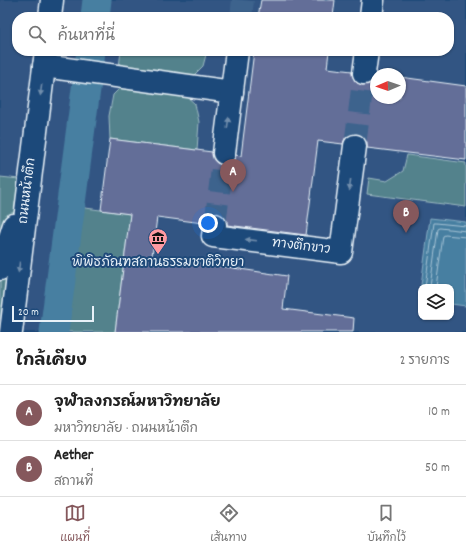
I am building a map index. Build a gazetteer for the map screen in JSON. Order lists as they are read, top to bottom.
{
  "streets": {
    "street": ["ถนนหน้าตึก", "ทางตึกขาว"]
  },
  "places": {
    "museum": ["พิพิธภัณฑสถานธรรมชาติวิทยา"]
  },
  "scale_bar": "20 m",
  "north": "left",
  "page": {
    "search": "ค้นหาที่นี่",
    "pins": ["A", "B"],
    "scale": "20 m",
    "heading": ["ใกล้เคียง", "2 รายการ"],
    "list": [
      {
        "mark": "A",
        "name": "จุฬาลงกรณ์มหาวิทยาลัย",
        "note": "มหาวิทยาลัย · ถนนหน้าตึก",
        "value": "10 m"
      },
      {
        "mark": "B",
        "name": "Aether",
        "note": "สถานที่",
        "value": "50 m"
      }
    ],
    "nav": ["แผนที่", "เส้นทาง", "บันทึกไว้"]
  }
}
